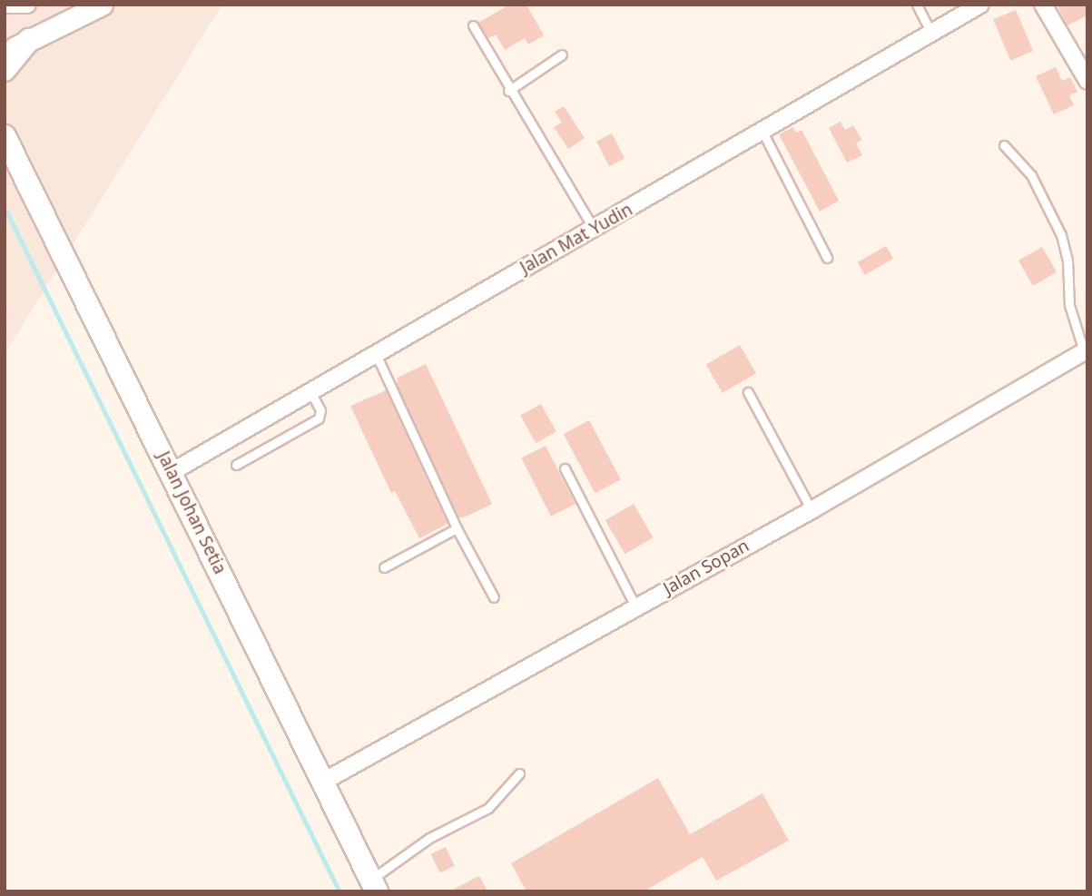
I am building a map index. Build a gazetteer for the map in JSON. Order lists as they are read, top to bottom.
{
  "streets": {
    "main road": ["Jalan Johan Setia"],
    "street": ["Jalan Mat Yudin", "Jalan Sopan"]
  },
  "crossings": [
    ["Jalan Mat Yudin", "Jalan Johan Setia"],
    ["Jalan Johan Setia", "Jalan Sopan"]
  ]
}
